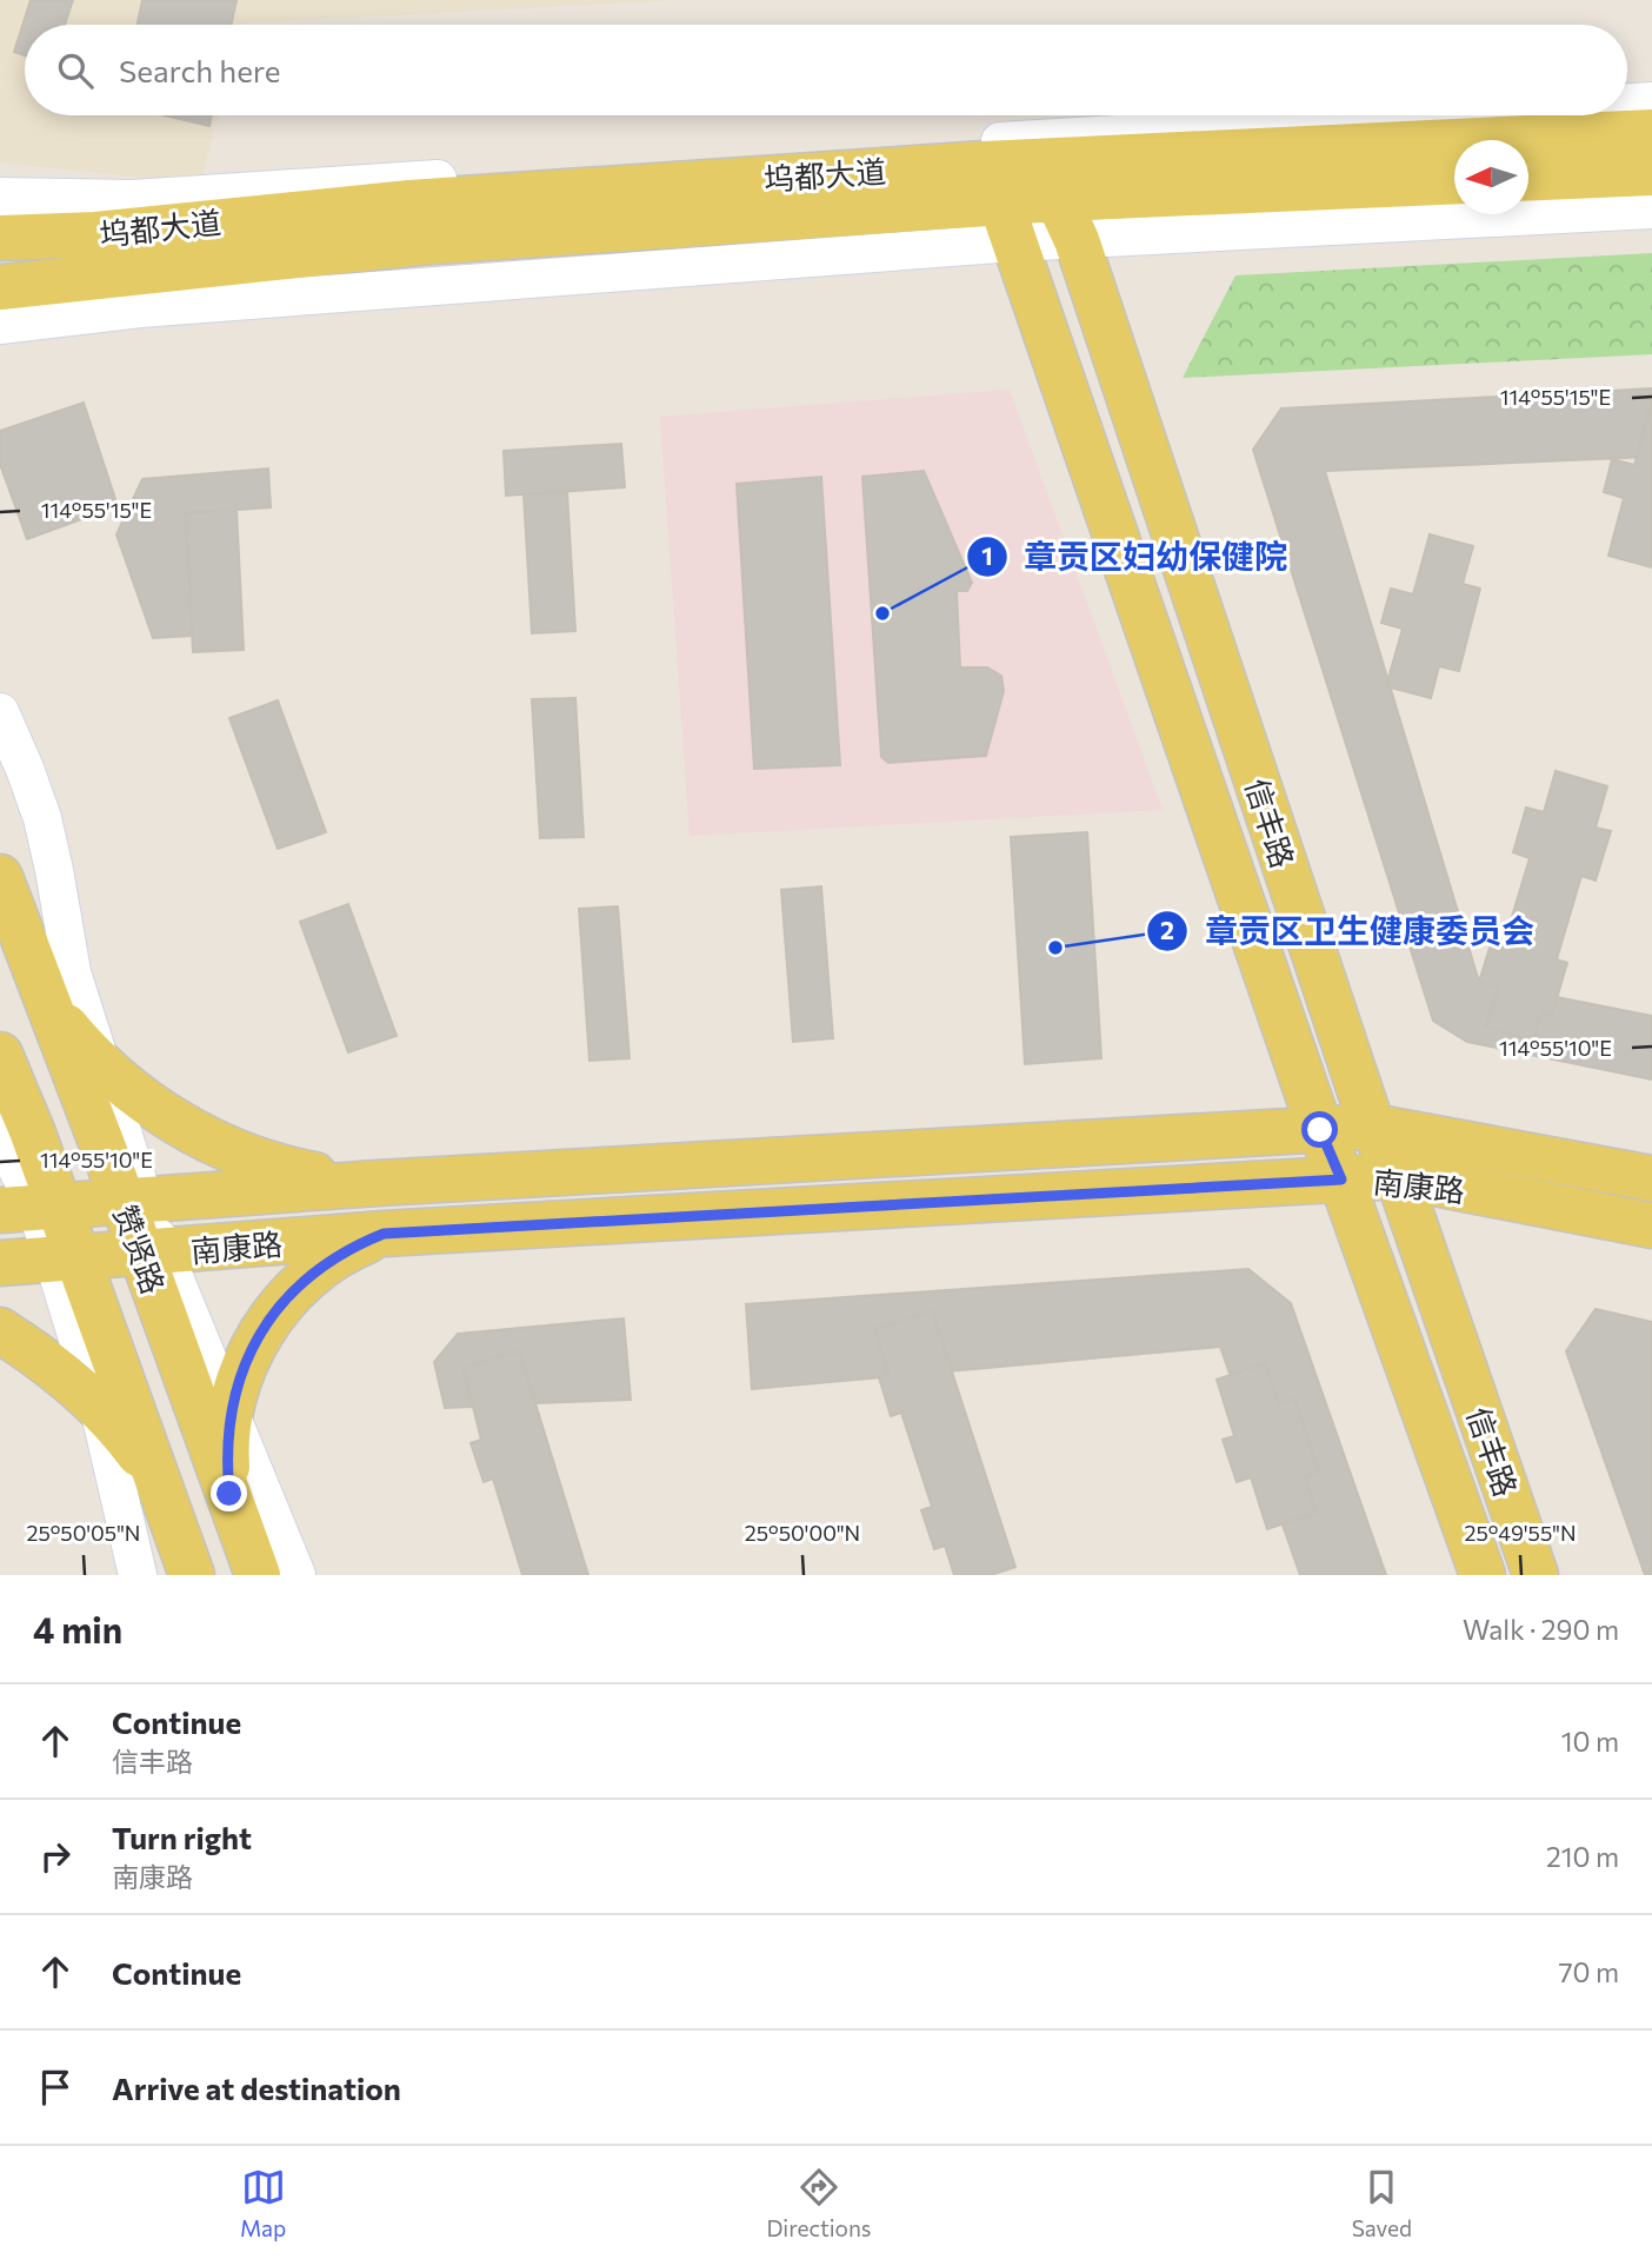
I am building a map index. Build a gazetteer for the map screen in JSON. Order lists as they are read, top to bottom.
{
  "streets": {
    "main road": [
      "坞都大道",
      "信丰路",
      "南康路",
      "赞贤路"
    ]
  },
  "crossings": [
    ["坞都大道", "信丰路"],
    ["信丰路", "南康路"],
    ["南康路", "赞贤路"]
  ],
  "places": ["章贡区妇幼保健院", "章贡区卫生健康委员会"],
  "north": "left",
  "page": {
    "search": "Search here",
    "heading": ["4 min", "Walk · 290 m"],
    "list": [
      ["Continue", "信丰路", "10 m"],
      ["Turn right", "南康路", "210 m"],
      ["Continue", "70 m"],
      "Arrive at destination"
    ],
    "nav": ["Map", "Directions", "Saved"]
  },
  "coordinates": [
    "114°55'15\"E",
    "114°55'10\"E",
    "25°50'05\"N",
    "25°50'00\"N",
    "25°49'55\"N"
  ]
}
